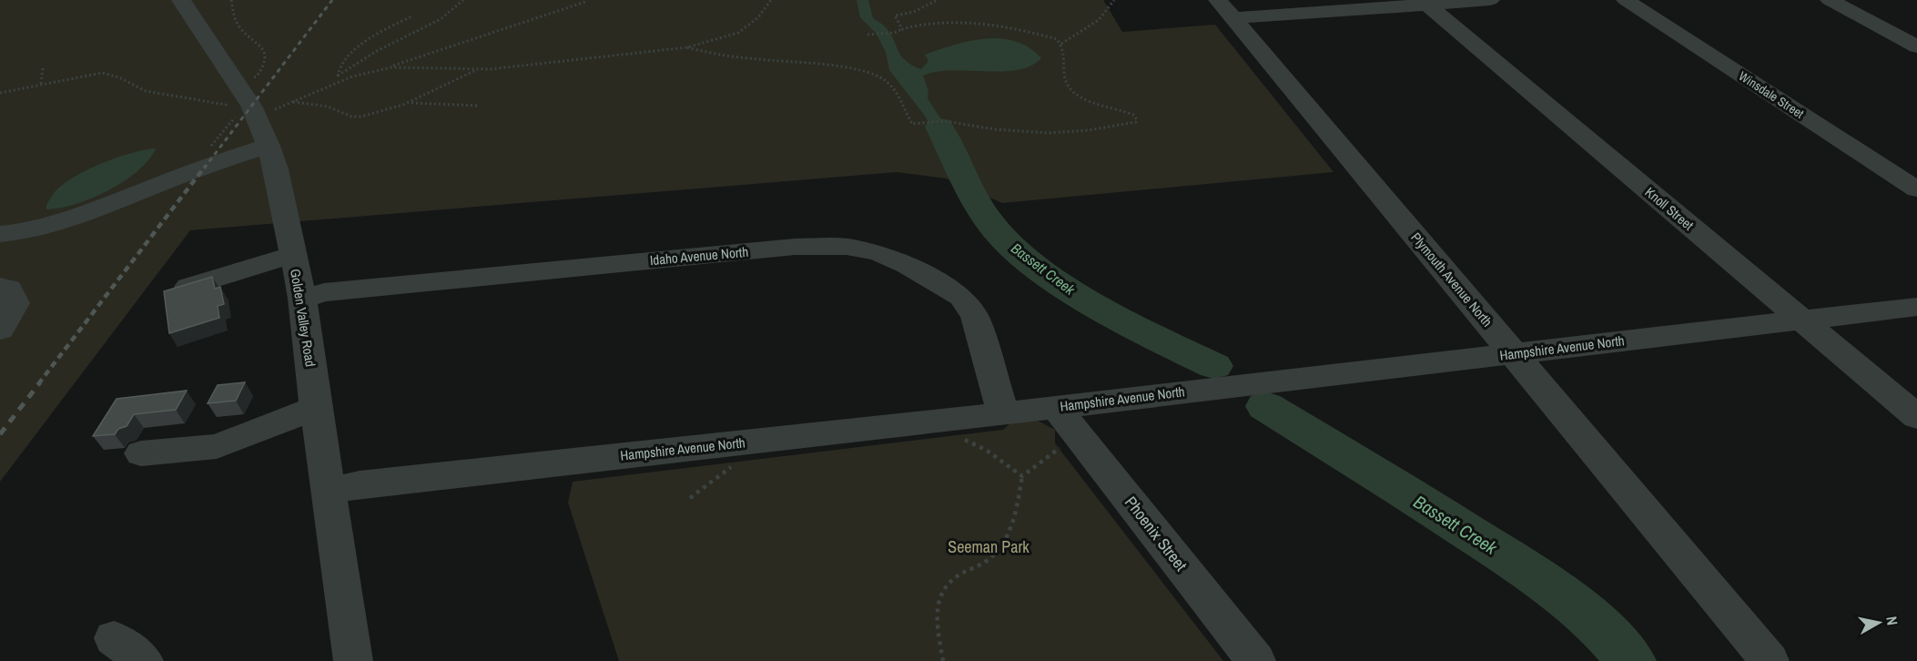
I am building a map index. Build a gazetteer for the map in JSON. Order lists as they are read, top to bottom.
{
  "streets": {
    "street": [
      "Winsdale Street",
      "Knoll Street",
      "Idaho Avenue North",
      "Plymouth Avenue North",
      "Golden Valley Road",
      "Hampshire Avenue North",
      "Phoenix Street"
    ]
  },
  "crossings": [
    ["Knoll Street", "Hampshire Avenue North"],
    ["Idaho Avenue North", "Golden Valley Road"],
    ["Idaho Avenue North", "Hampshire Avenue North"],
    ["Plymouth Avenue North", "Hampshire Avenue North"],
    ["Golden Valley Road", "Hampshire Avenue North"],
    ["Hampshire Avenue North", "Phoenix Street"]
  ],
  "water": ["Bassett Creek"],
  "parks": ["Seeman Park"],
  "north": "right"
}
